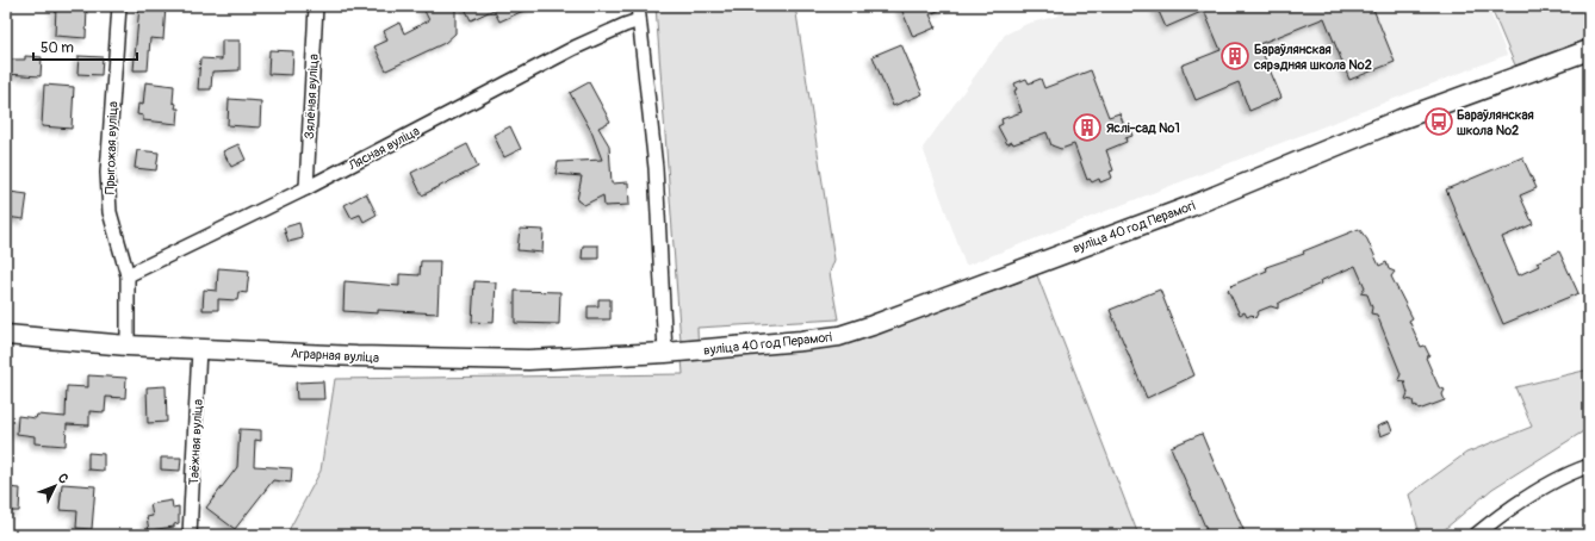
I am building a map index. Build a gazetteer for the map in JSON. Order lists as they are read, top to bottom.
{
  "streets": {
    "street": [
      "Зялёная вуліца",
      "Прыгожая вуліца",
      "Лясная вуліца",
      "вуліца 40 год Перамогі",
      "Аграрная вуліца",
      "Таёжная вуліца"
    ]
  },
  "crossings": [
    ["Зялёная вуліца", "Лясная вуліца"],
    ["Прыгожая вуліца", "Лясная вуліца"],
    ["Прыгожая вуліца", "Аграрная вуліца"],
    ["вуліца 40 год Перамогі", "Аграрная вуліца"],
    ["Аграрная вуліца", "Таёжная вуліца"]
  ],
  "places": {
    "building": ["Бараўлянская сярэдняя школа №2", "Яслі-сад №1"],
    "bus stop": ["Бараўлянская школа №2"]
  },
  "scale_bar": "50 m",
  "north": "top right"
}
